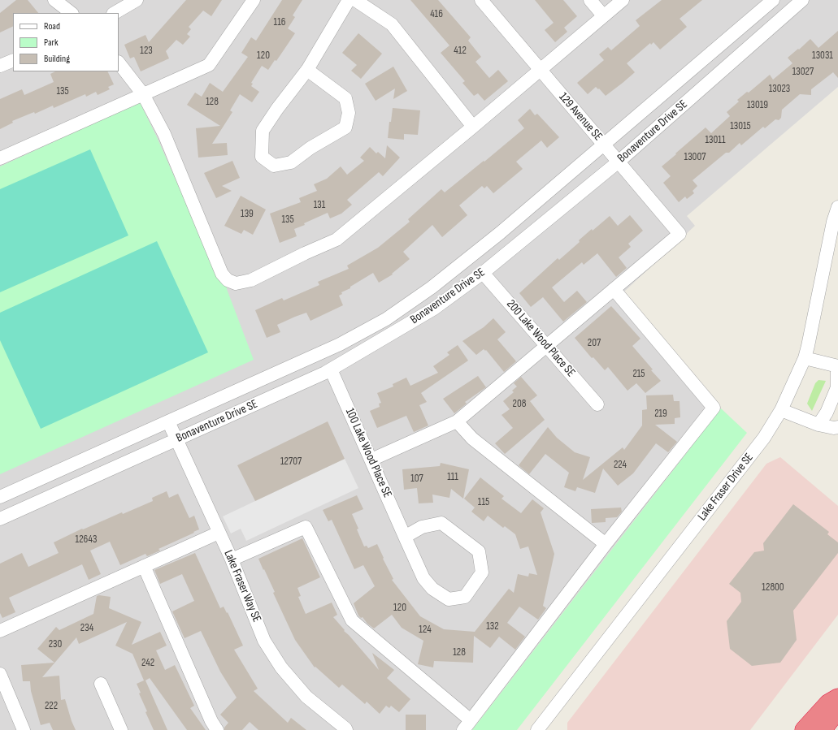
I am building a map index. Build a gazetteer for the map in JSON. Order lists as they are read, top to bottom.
{
  "streets": {
    "street": [
      "129 Avenue SE",
      "Bonaventure Drive SE",
      "200 Lake Wood Place SE",
      "100 Lake Wood Place SE",
      "Lake Fraser Drive SE",
      "Lake Fraser Way SE"
    ]
  },
  "crossings": [
    ["129 Avenue SE", "Bonaventure Drive SE"],
    ["Bonaventure Drive SE", "200 Lake Wood Place SE"],
    ["Bonaventure Drive SE", "100 Lake Wood Place SE"],
    ["Bonaventure Drive SE", "Lake Fraser Way SE"]
  ],
  "house_numbers": [
    "416",
    "116",
    "123",
    "412",
    "120",
    "13031",
    "13027",
    "13023",
    "135",
    "128",
    "13019",
    "13015",
    "13011",
    "13007",
    "131",
    "139",
    "135",
    "207",
    "215",
    "208",
    "219",
    "12707",
    "224",
    "111",
    "107",
    "115",
    "12643",
    "12800",
    "120",
    "132",
    "234",
    "124",
    "230",
    "128",
    "242",
    "222"
  ],
  "legend": ["Road", "Park", "Building"]
}
